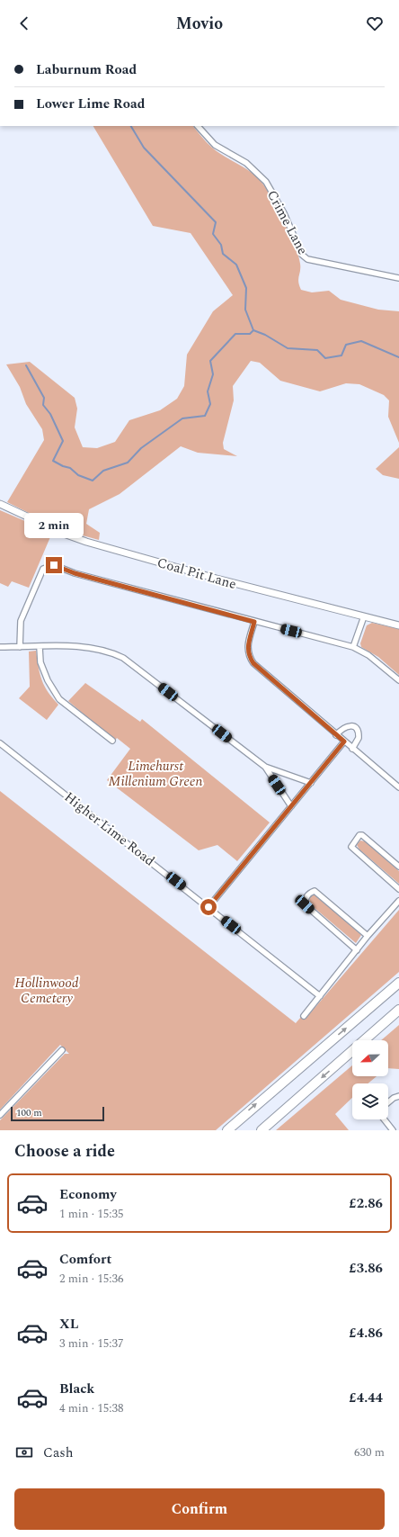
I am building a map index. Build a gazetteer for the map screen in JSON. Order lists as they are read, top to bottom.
{
  "streets": {
    "street": ["Crime Lane", "Coal Pit Lane", "Higher Lime Road"]
  },
  "parks": ["Limehurst Millenium Green", "Hollinwood Cemetery"],
  "scale_bar": "100 m",
  "north": "left",
  "page": {
    "header": "Movio",
    "banner": ["Laburnum Road", "Lower Lime Road"],
    "bubble": "2 min",
    "scale": "100 m",
    "heading": "Choose a ride",
    "list": [
      {
        "name": "Economy",
        "note": "1 min · 15:35",
        "value": "£2.86"
      },
      {
        "name": "Comfort",
        "note": "2 min · 15:36",
        "value": "£3.86"
      },
      {
        "name": "XL",
        "note": "3 min · 15:37",
        "value": "£4.86"
      },
      {
        "name": "Black",
        "note": "4 min · 15:38",
        "value": "£4.44"
      }
    ],
    "pay": ["Cash", "630 m"],
    "buttons": "Confirm"
  }
}
